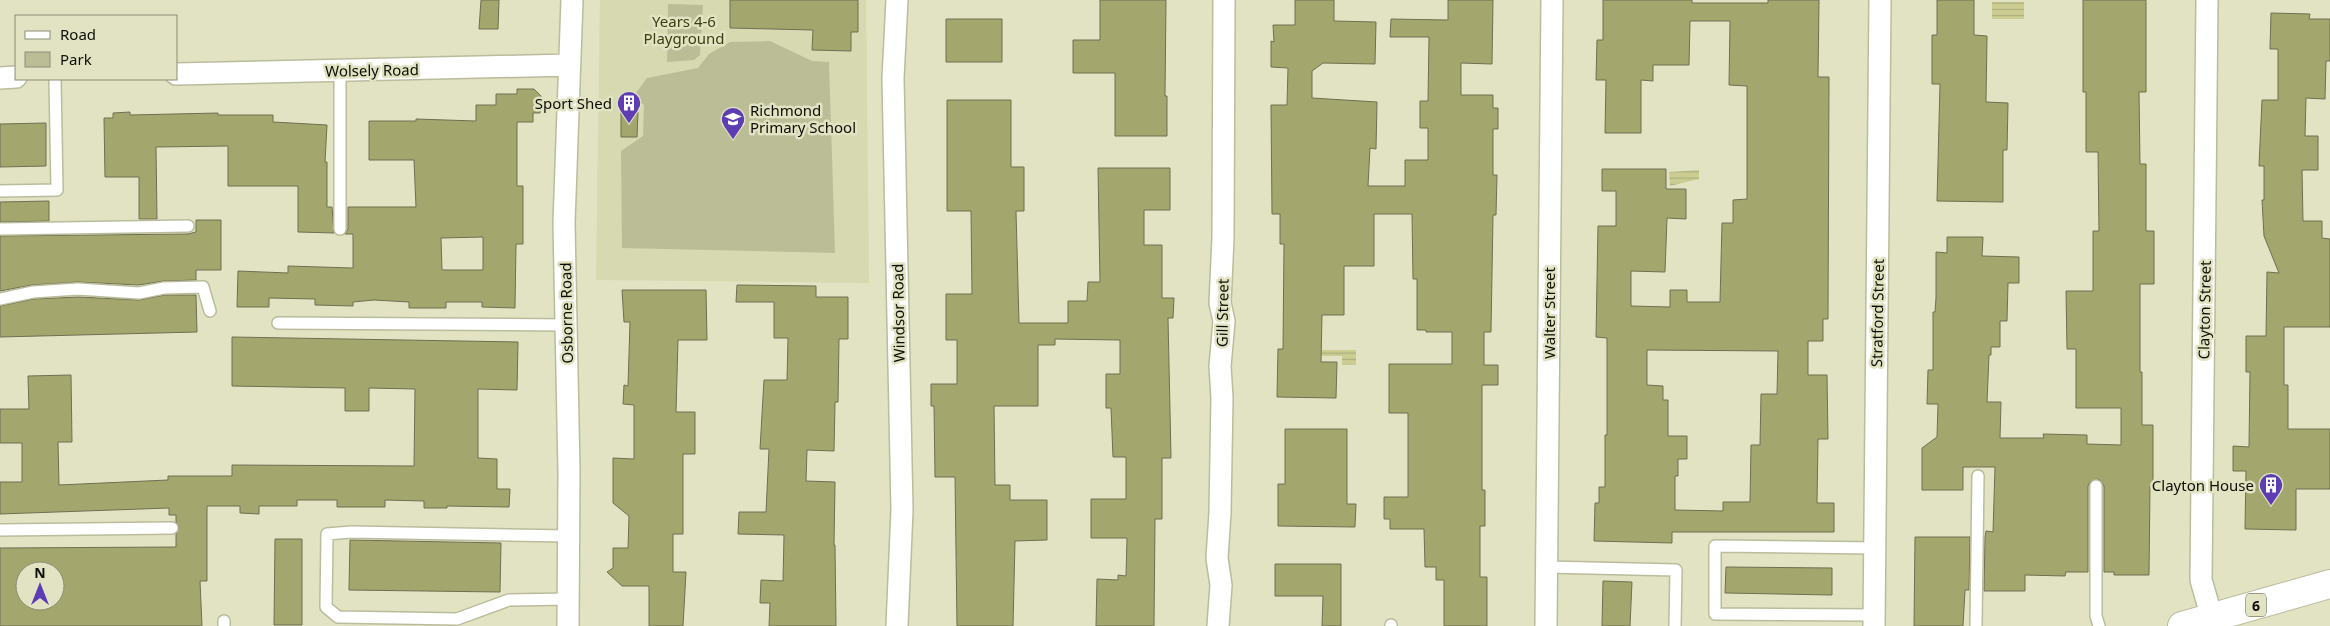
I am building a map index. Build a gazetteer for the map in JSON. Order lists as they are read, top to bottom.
{
  "streets": {
    "highway": ["6"],
    "street": [
      "Wolsely Road",
      "Clayton Street",
      "Osborne Road",
      "Windsor Road",
      "Gill Street",
      "Walter Street",
      "Stratford Street"
    ]
  },
  "crossings": [
    ["Wolsely Road", "Osborne Road"],
    ["Clayton Street", "6"]
  ],
  "parks": ["Years 4-6 Playground"],
  "places": {
    "building": ["Sport Shed", "Clayton House"],
    "school or university": ["Richmond Primary School"]
  },
  "legend": ["Road", "Park"],
  "north": "top"
}
